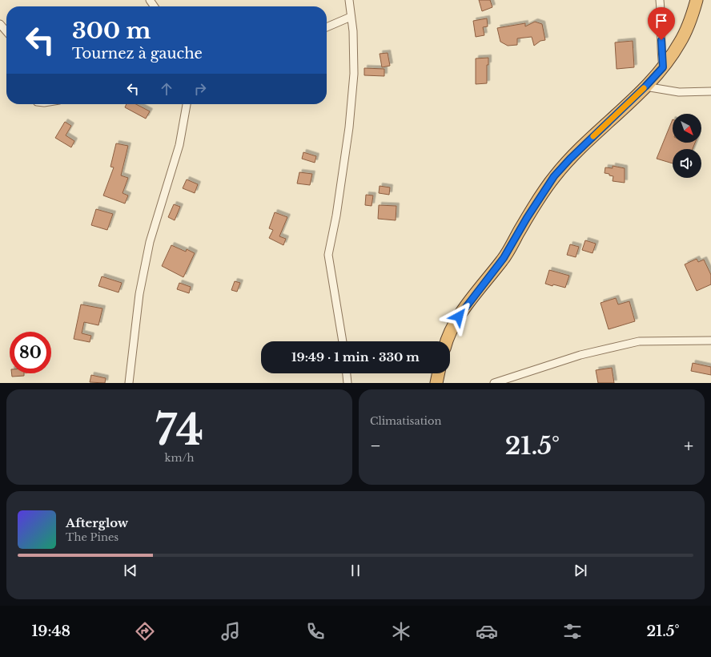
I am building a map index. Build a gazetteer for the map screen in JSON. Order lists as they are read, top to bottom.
{
  "north": "bottom right",
  "page": {
    "turn": ["300 m", "Tournez à gauche"],
    "limit": "80",
    "trip": "19:49 · 1 min · 330 m",
    "tile": [
      ["74", "km/h"],
      "Climatisation"
    ],
    "heat": ["−", "21.5°", "+"],
    "song": ["Afterglow", "The Pines"],
    "tabs": ["19:48", "21.5°"]
  }
}
